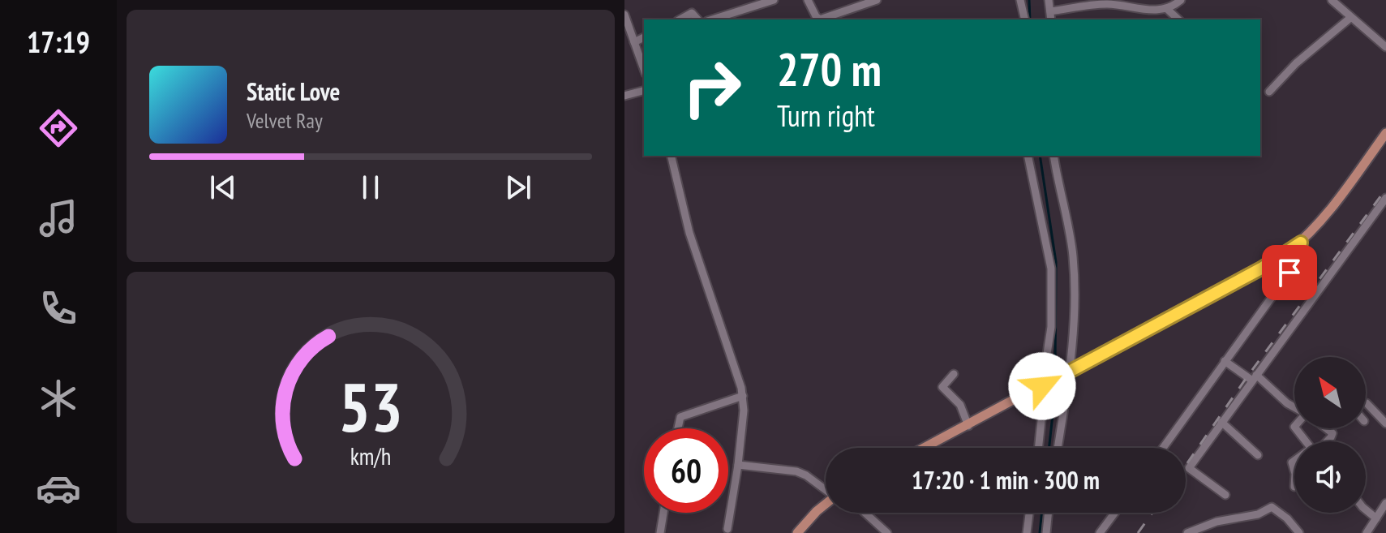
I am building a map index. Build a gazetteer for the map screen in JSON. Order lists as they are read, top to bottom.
{
  "north": "top left",
  "page": {
    "tabs": "17:19",
    "turn": ["270 m", "Turn right"],
    "song": ["Static Love", "Velvet Ray"],
    "limit": "60",
    "trip": "17:20 · 1 min · 300 m",
    "gauge": ["53", "km/h"]
  }
}
